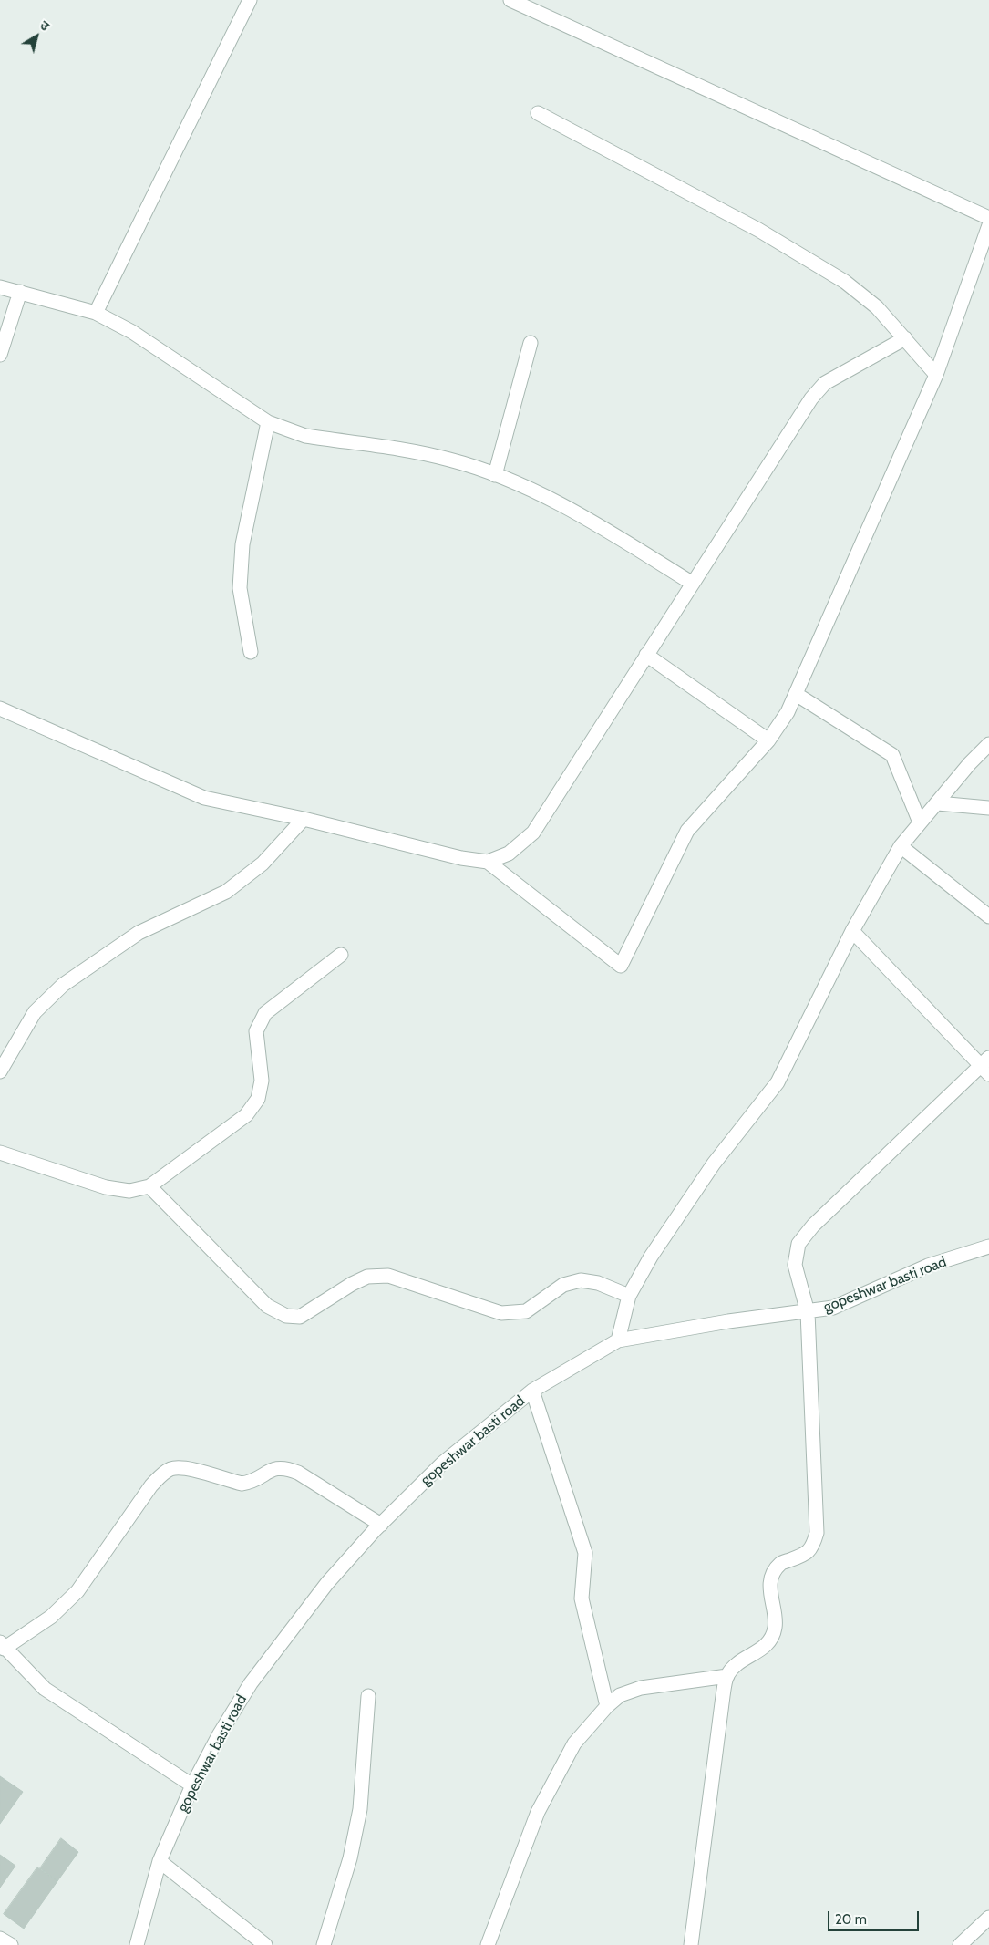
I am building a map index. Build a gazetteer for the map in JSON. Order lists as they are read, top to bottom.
{
  "streets": {
    "street": ["gopeshwar basti road"]
  },
  "scale_bar": "20 m",
  "north": "top right"
}
